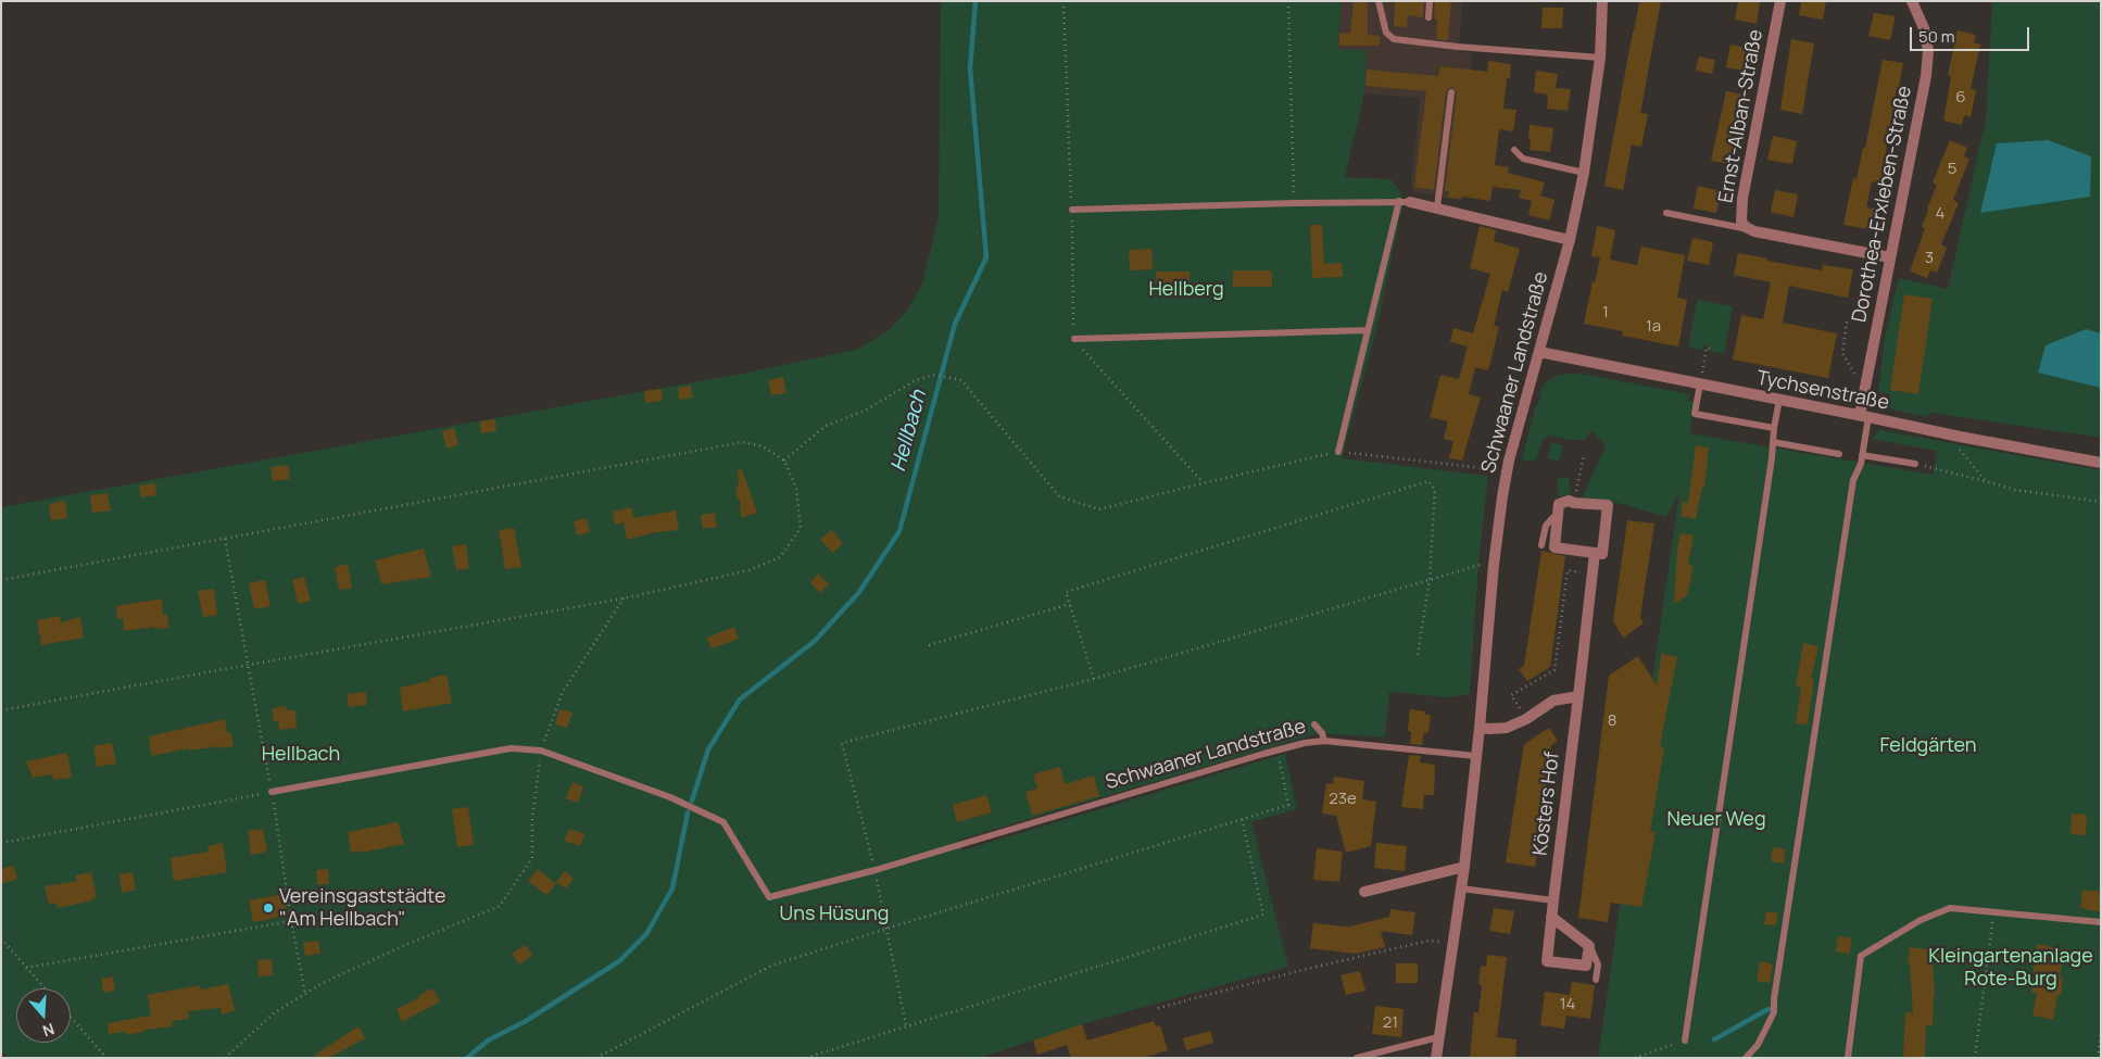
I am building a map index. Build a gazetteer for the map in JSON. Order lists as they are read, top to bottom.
{
  "streets": {
    "street": [
      "Ernst-Alban-Straße",
      "Dorothea-Erxleben-Straße",
      "Schwaaner Landstraße",
      "Tychsenstraße",
      "Kösters Hof"
    ]
  },
  "crossings": [
    ["Ernst-Alban-Straße", "Dorothea-Erxleben-Straße"],
    ["Dorothea-Erxleben-Straße", "Tychsenstraße"],
    ["Schwaaner Landstraße", "Tychsenstraße"]
  ],
  "water": ["Hellbach"],
  "parks": [
    "Hellberg",
    "Feldgärten",
    "Hellbach",
    "Neuer Weg",
    "Uns Hüsung",
    "Kleingartenanlage Rote-Burg"
  ],
  "places": ["Vereinsgaststädte \"Am Hellbach\""],
  "house_numbers": [
    "6",
    "5",
    "4",
    "3",
    "1",
    "1a",
    "8",
    "23e",
    "14",
    "21"
  ],
  "scale_bar": "50 m",
  "north": "bottom"
}
